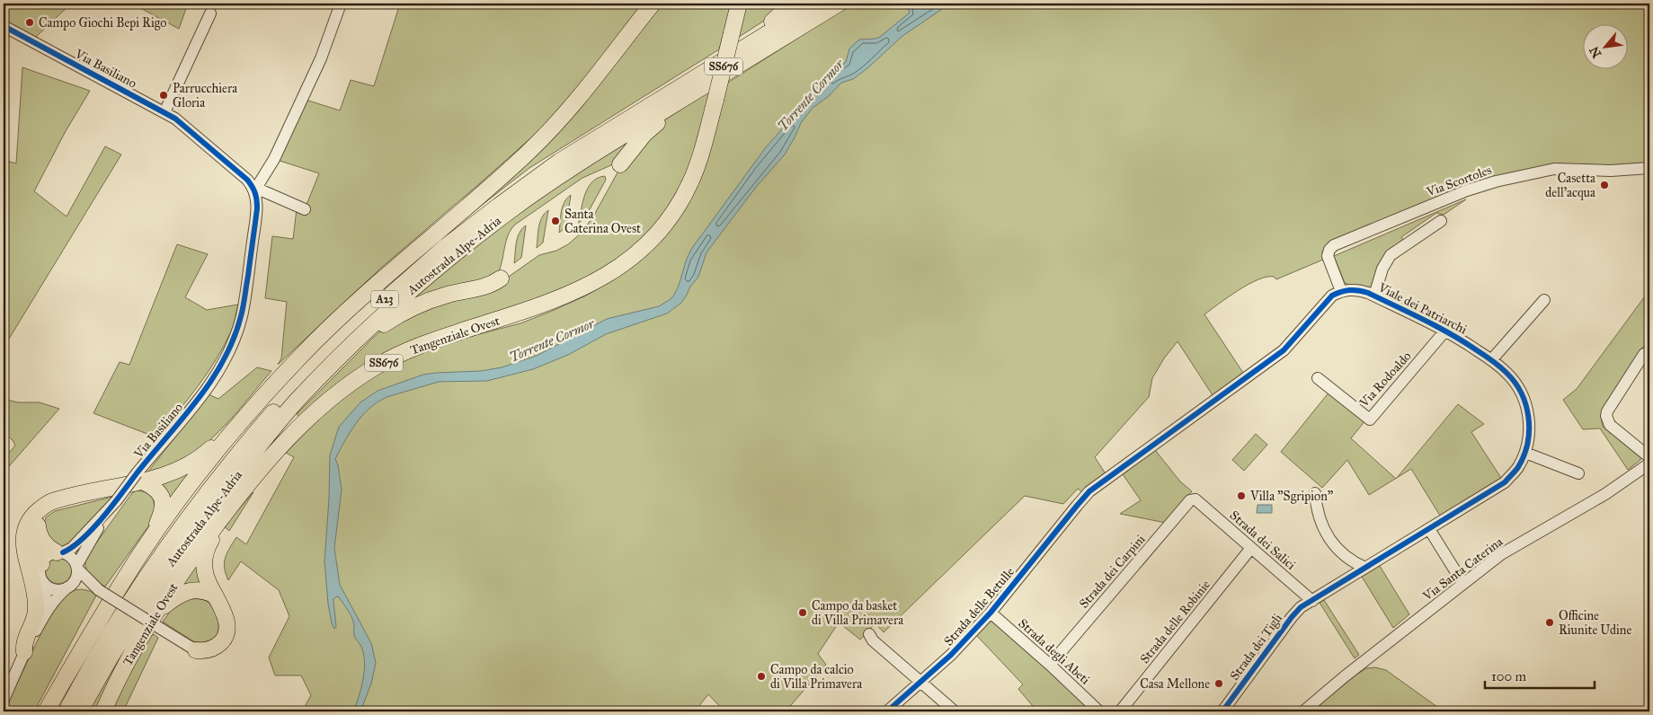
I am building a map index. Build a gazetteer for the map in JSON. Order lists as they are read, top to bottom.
{
  "streets": {
    "highway": [
      "SS676",
      "Autostrada Alpe-Adria",
      "A23",
      "Tangenziale Ovest"
    ],
    "street": [
      "Via Basiliano",
      "Via Scortoles",
      "Viale dei Patriarchi",
      "Via Rodoaldo",
      "Strada dei Salici",
      "Via Santa Caterina",
      "Strada dei Carpini",
      "Strada delle Betulle",
      "Strada delle Robinie",
      "Strada dei Tigli",
      "Strada degli Abeti"
    ]
  },
  "crossings": [
    ["Via Scortoles", "Viale dei Patriarchi"],
    ["Via Scortoles", "Strada delle Betulle"],
    ["Viale dei Patriarchi", "Via Rodoaldo"],
    ["Viale dei Patriarchi", "Strada dei Salici"],
    ["Viale dei Patriarchi", "Strada delle Betulle"],
    ["Viale dei Patriarchi", "Strada dei Tigli"],
    ["Strada dei Salici", "Strada dei Carpini"],
    ["Strada dei Salici", "Strada delle Robinie"],
    ["Strada dei Salici", "Strada dei Tigli"],
    ["Strada dei Carpini", "Strada degli Abeti"],
    ["Strada delle Betulle", "Strada degli Abeti"]
  ],
  "water": ["Torrente Cormor"],
  "places": [
    "Campo Giochi Bepi Rigo",
    "Parrucchiera Gloria",
    "Casetta dell'acqua",
    "Santa Caterina Ovest",
    "Villa \"Sgripion\"",
    "Campo da basket di Villa Primavera",
    "Officine Riunite Udine",
    "Campo da calcio di Villa Primavera",
    "Casa Mellone"
  ],
  "scale_bar": "100 m",
  "north": "bottom left"
}
